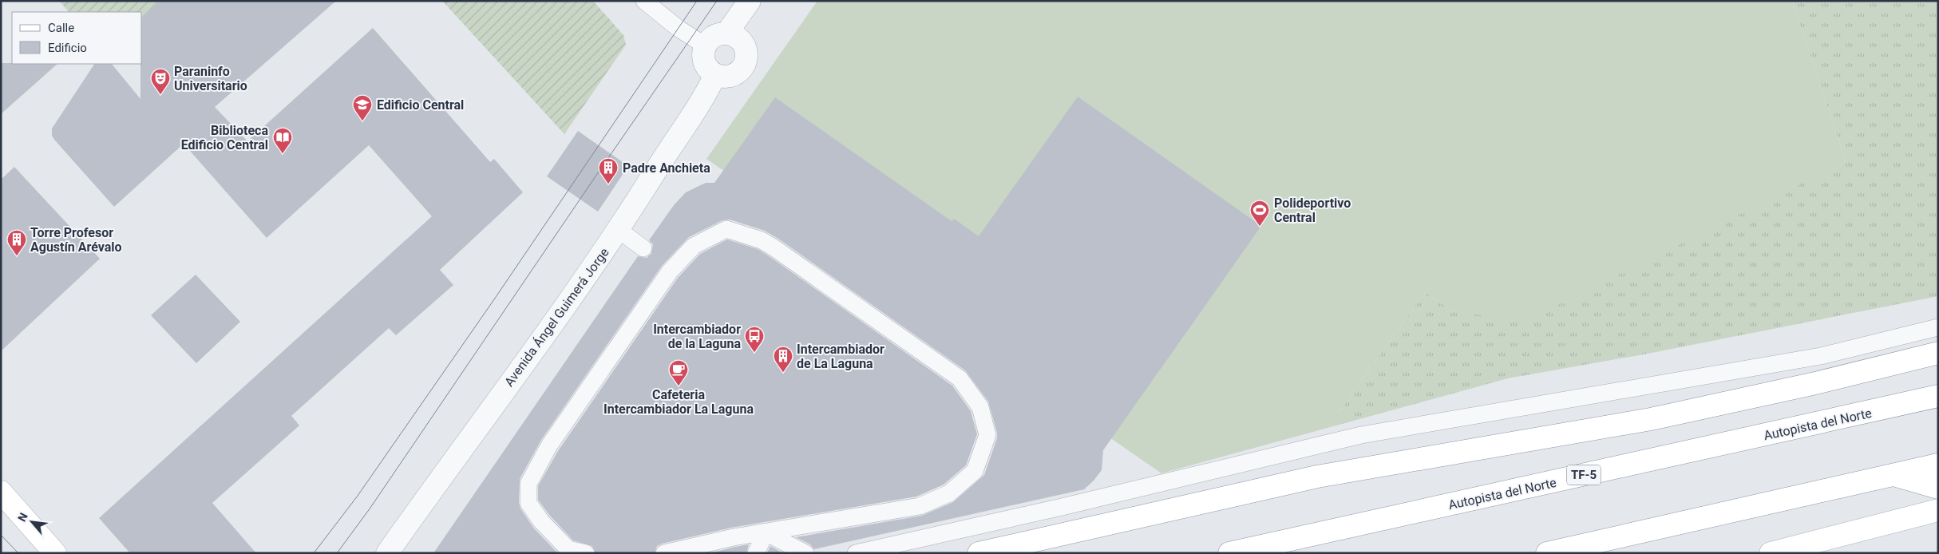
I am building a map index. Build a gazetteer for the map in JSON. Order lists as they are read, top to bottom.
{
  "streets": {
    "main road": ["Autopista del Norte", "TF-5"],
    "street": ["Avenida Ángel Guimerá Jorge"]
  },
  "places": {
    "theatre": ["Paraninfo Universitario"],
    "school or university": ["Edificio Central"],
    "library": ["Biblioteca Edificio Central"],
    "building": ["Padre Anchieta", "Torre Profesor Agustín Arévalo", "Intercambiador de La Laguna"],
    "sports": ["Polideportivo Central"],
    "bus stop": ["Intercambiador de la Laguna"],
    "cafe": ["Cafeteria Intercambiador La Laguna"]
  },
  "legend": ["Calle", "Edificio"],
  "north": "top left"
}
